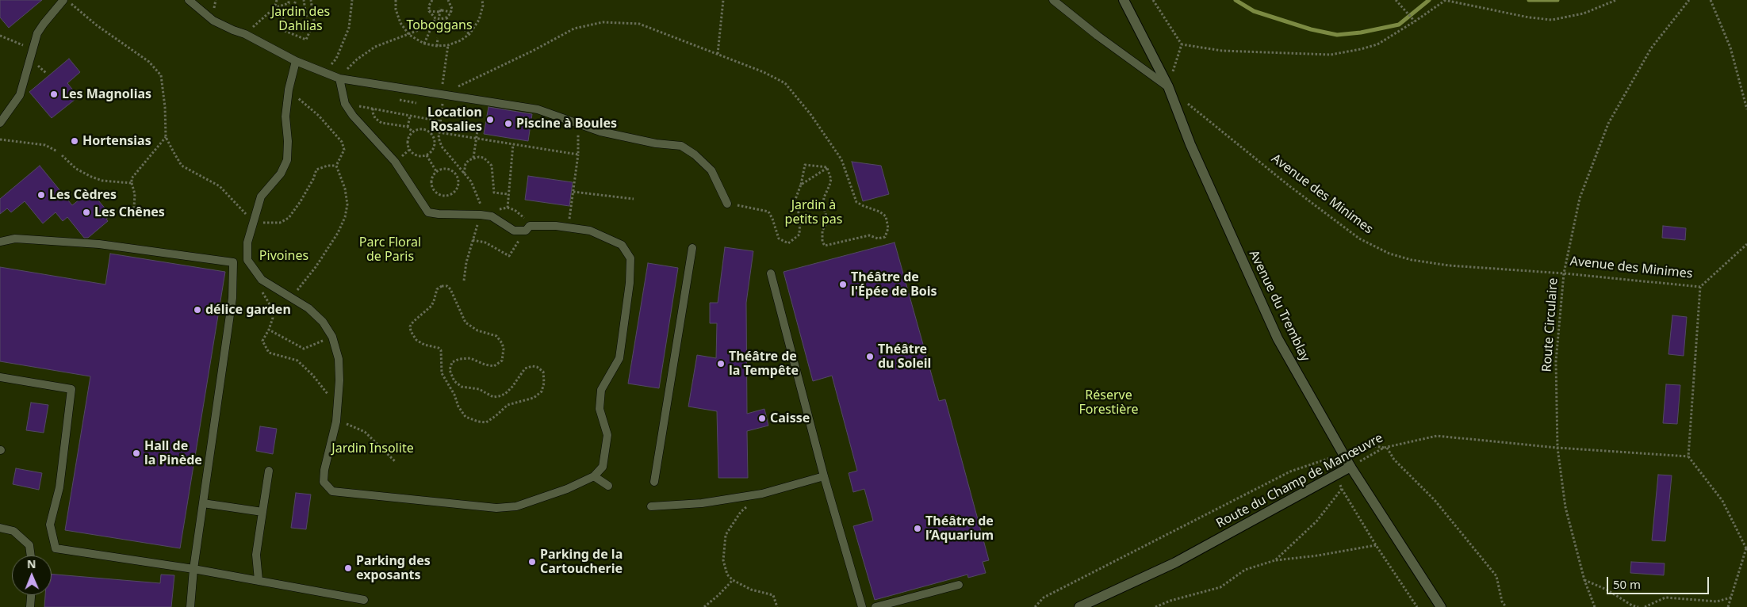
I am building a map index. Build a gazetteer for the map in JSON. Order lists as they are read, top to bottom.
{
  "streets": {
    "main road": ["Avenue du Tremblay", "Route du Champ de Manœuvre"],
    "path": ["Avenue des Minimes", "Route Circulaire"]
  },
  "crossings": [
    ["Avenue des Minimes", "Route Circulaire"],
    ["Avenue du Tremblay", "Route du Champ de Manœuvre"],
    ["Route Circulaire", "Route du Champ de Manœuvre"]
  ],
  "parks": [
    "Jardin des Dahlias",
    "Toboggans",
    "Jardin à petits pas",
    "Parc Floral de Paris",
    "Pivoines",
    "Réserve Forestière",
    "Jardin Insolite"
  ],
  "places": [
    "Les Magnolias",
    "Location Rosalies",
    "Piscine à Boules",
    "Hortensias",
    "Les Cèdres",
    "Les Chênes",
    "Théâtre de l'Épée de Bois",
    "délice garden",
    "Théâtre du Soleil",
    "Théâtre de la Tempête",
    "Caisse",
    "Hall de la Pinède",
    "Théâtre de l’Aquarium",
    "Parking de la Cartoucherie",
    "Parking des exposants"
  ],
  "scale_bar": "50 m",
  "north": "top"
}
